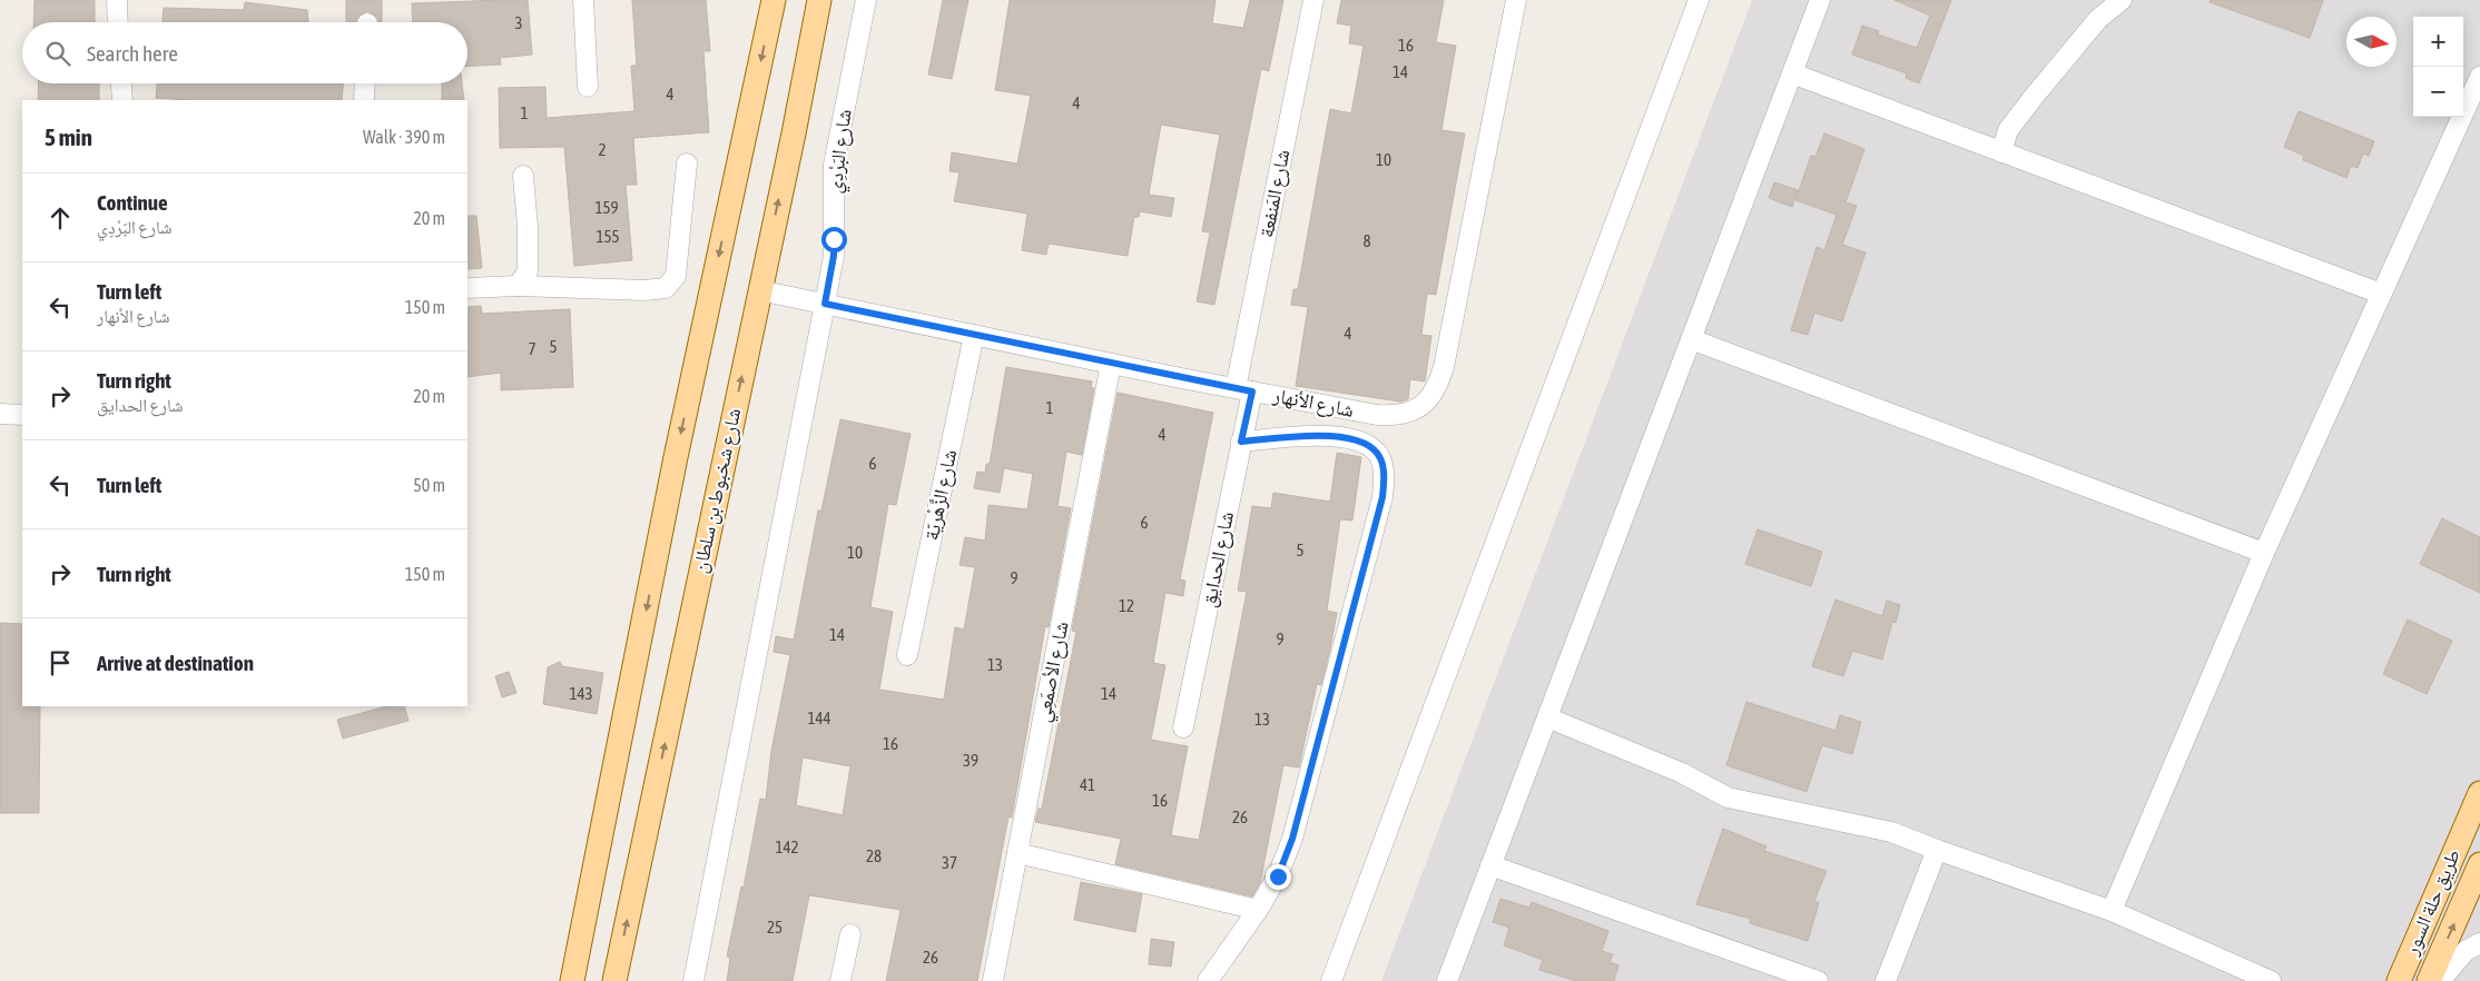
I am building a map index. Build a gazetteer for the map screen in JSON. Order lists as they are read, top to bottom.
{
  "streets": {
    "main road": ["شارع شخبوط بن سلطان", "طريق حلة السور"],
    "street": [
      "شارع البَرْدِي",
      "شارع المَنفعة",
      "شارع الأنهار",
      "شارع الزَّهْريّة",
      "شارع الحدايق",
      "شارع الأصمَعِي"
    ]
  },
  "crossings": [
    ["شارع البَرْدِي", "شارع الأنهار"],
    ["شارع المَنفعة", "شارع الأنهار"],
    ["شارع المَنفعة", "شارع الحدايق"],
    ["شارع الأنهار", "شارع شخبوط بن سلطان"],
    ["شارع الأنهار", "شارع الزَّهْريّة"],
    ["شارع الأنهار", "شارع الحدايق"],
    ["شارع الأنهار", "شارع الأصمَعِي"]
  ],
  "house_numbers": [
    "3",
    "16",
    "14",
    "4",
    "4",
    "1",
    "2",
    "10",
    "159",
    "155",
    "8",
    "4",
    "5",
    "7",
    "1",
    "4",
    "6",
    "6",
    "5",
    "10",
    "9",
    "12",
    "14",
    "9",
    "13",
    "143",
    "14",
    "144",
    "13",
    "16",
    "39",
    "41",
    "16",
    "26",
    "142",
    "28",
    "37",
    "25",
    "26"
  ],
  "north": "right",
  "page": {
    "map_buttons": ["+", "−"],
    "search": "Search here",
    "heading": ["5 min", "Walk · 390 m"],
    "list": [
      ["Continue", "شارع البَرْدِي", "20 m"],
      ["Turn left", "شارع الأنهار", "150 m"],
      ["Turn right", "شارع الحدايق", "20 m"],
      ["Turn left", "50 m"],
      ["Turn right", "150 m"],
      "Arrive at destination"
    ]
  }
}
